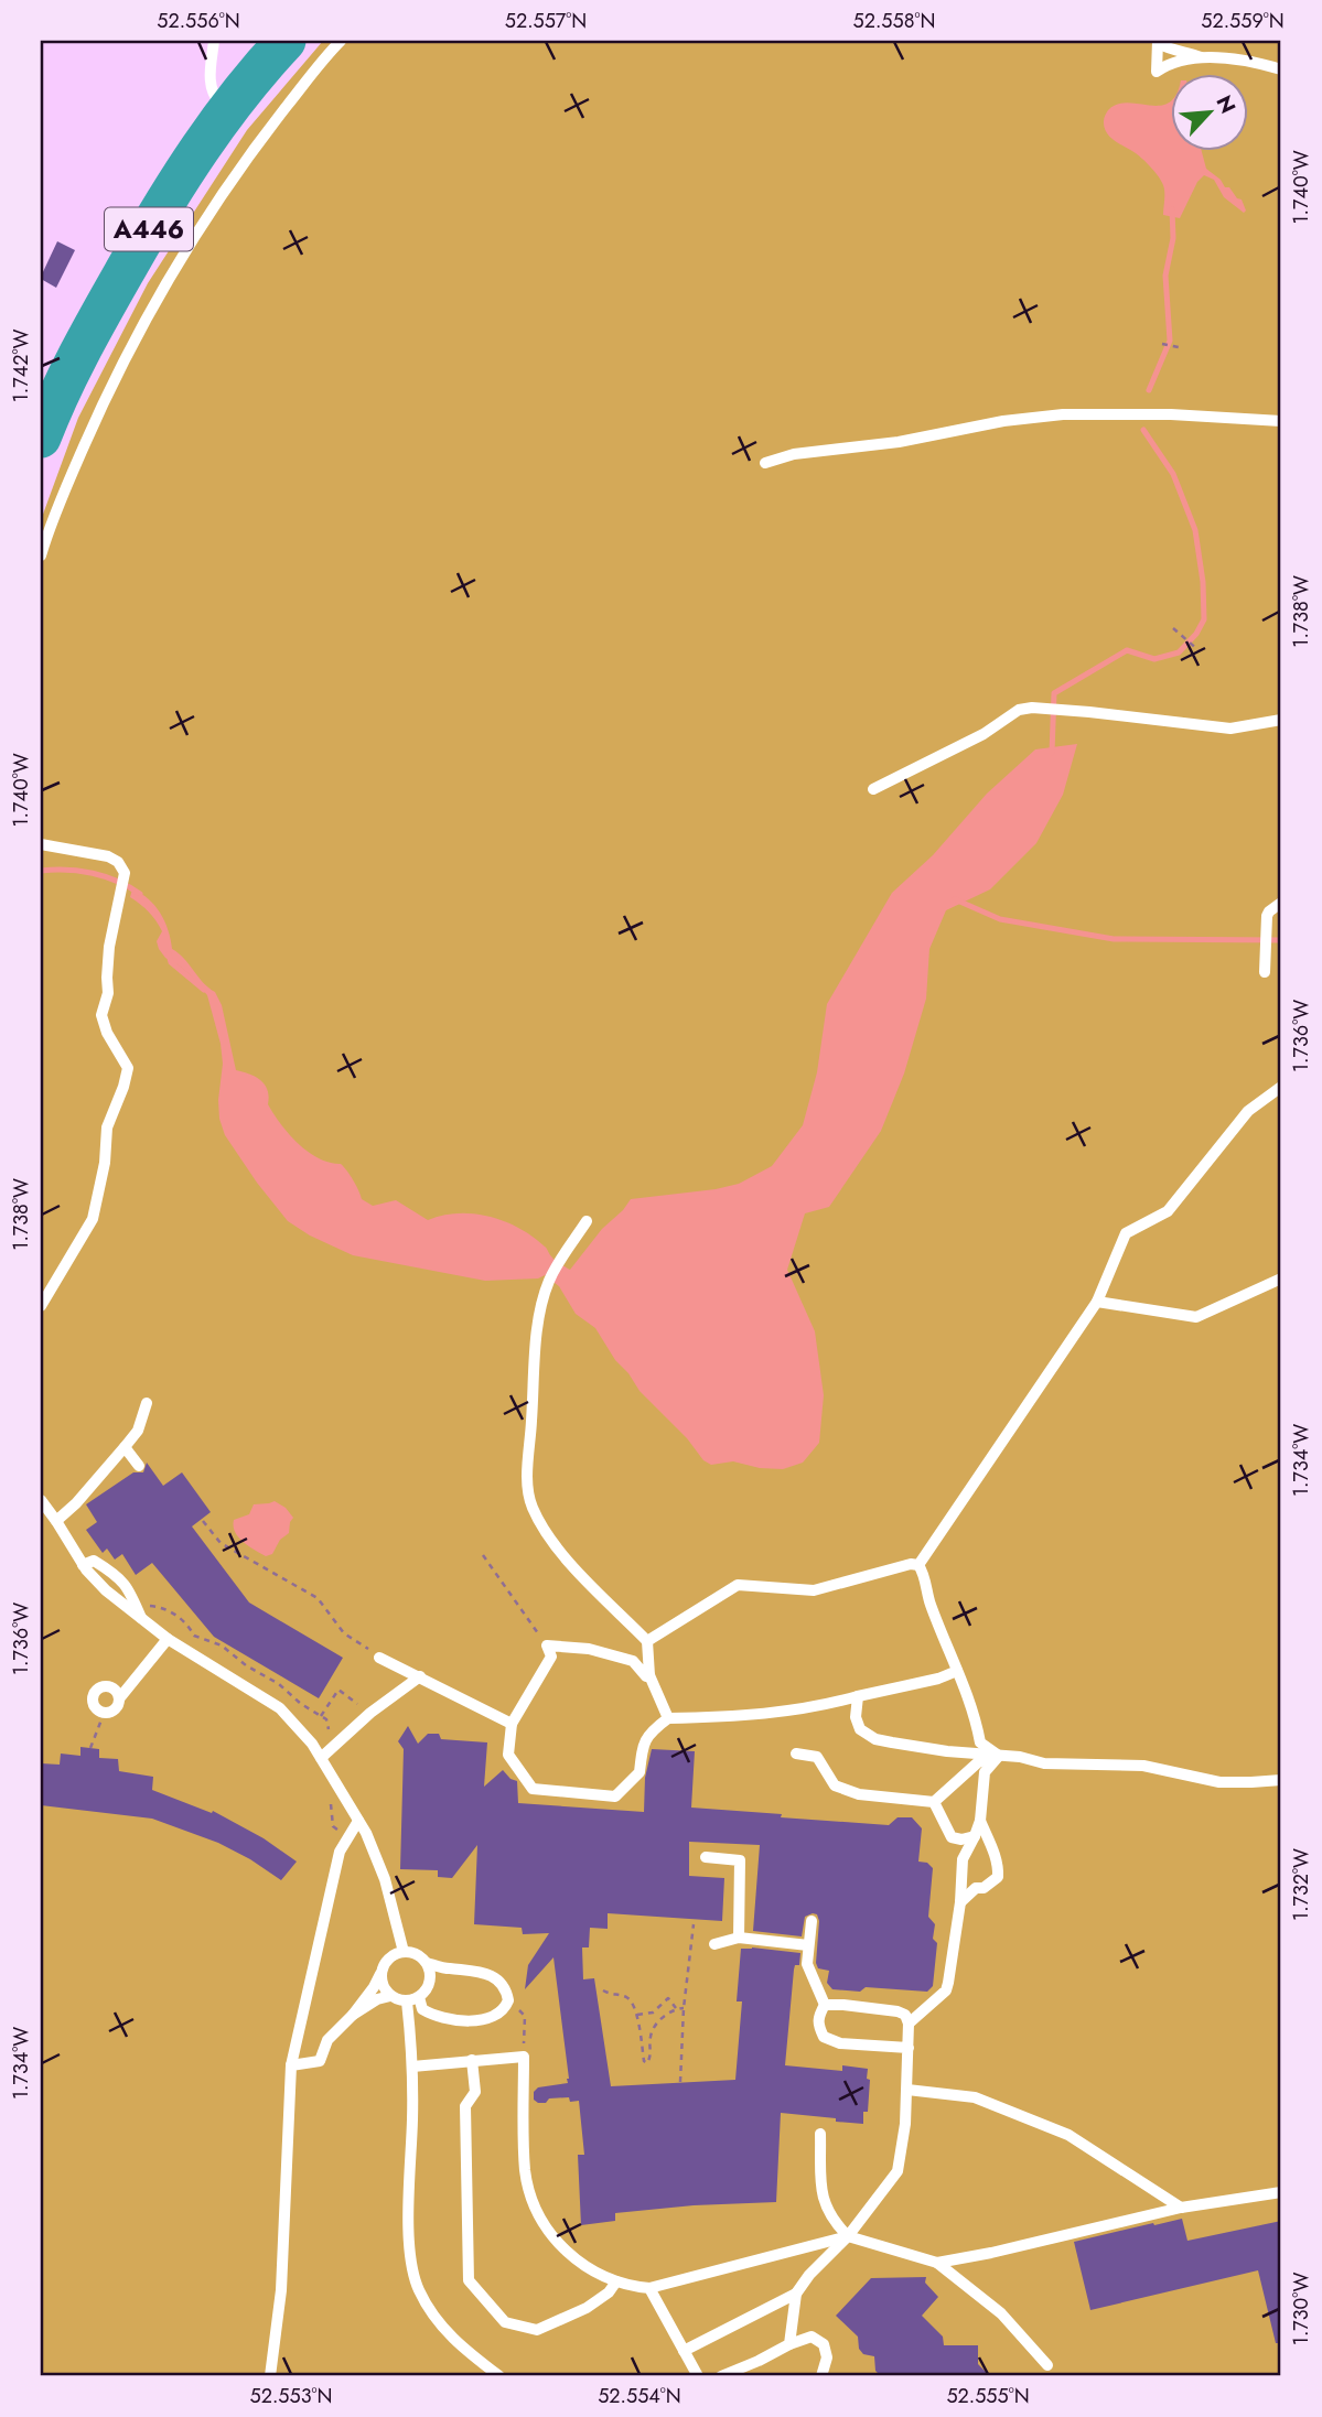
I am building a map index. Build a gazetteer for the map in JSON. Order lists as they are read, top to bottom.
{
  "streets": {
    "highway": ["A446"]
  },
  "north": "top right",
  "coordinates": [
    "52.556°N",
    "52.557°N",
    "52.558°N",
    "52.559°N",
    "1.740°W",
    "1.742°W",
    "1.738°W",
    "1.736°W",
    "1.734°W",
    "1.732°W",
    "1.730°W",
    "52.553°N",
    "52.554°N",
    "52.555°N"
  ]
}
